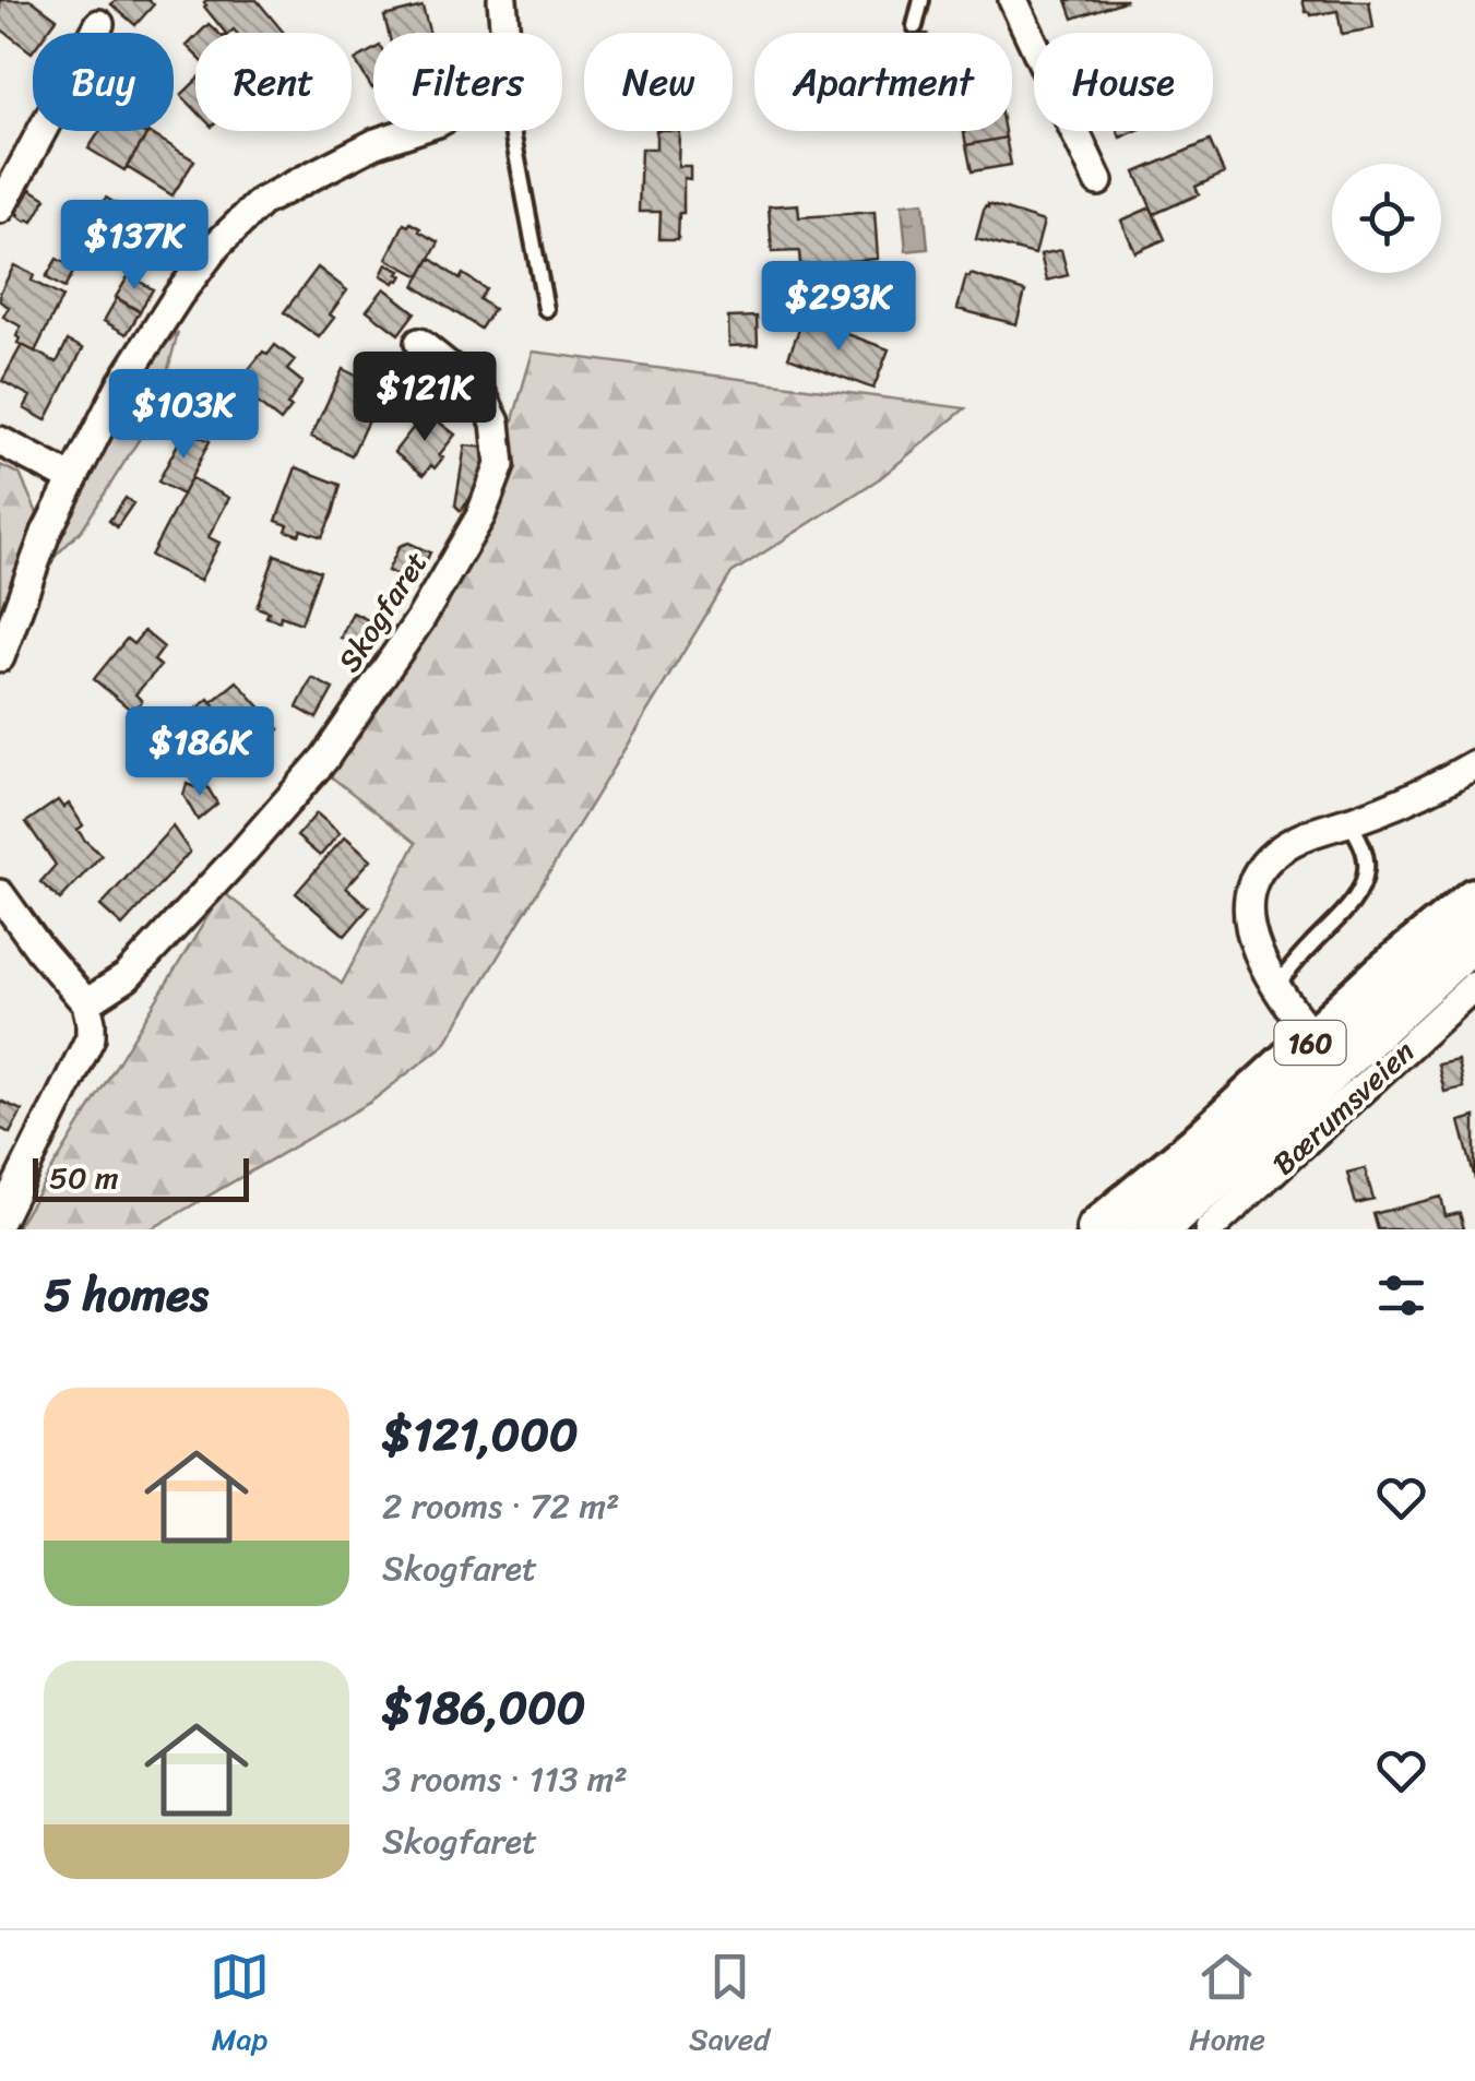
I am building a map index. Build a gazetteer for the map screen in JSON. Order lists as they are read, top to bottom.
{
  "streets": {
    "main road": ["160", "Bærumsveien"],
    "street": ["Skogfaret"]
  },
  "scale_bar": "50 m",
  "page": {
    "chip": [
      "Buy",
      "Rent",
      "Filters",
      "New",
      "Apartment",
      "House"
    ],
    "price": [
      "$137K",
      "$293K",
      "$121K",
      "$103K",
      "$186K"
    ],
    "scale": "50 m",
    "heading": "5 homes",
    "list": [
      {
        "name": "$121,000",
        "note": "2 rooms · 72 m² · Skogfaret"
      },
      {
        "name": "$186,000",
        "note": "3 rooms · 113 m² · Skogfaret"
      }
    ],
    "tabs": ["Map", "Saved", "Home"]
  }
}
